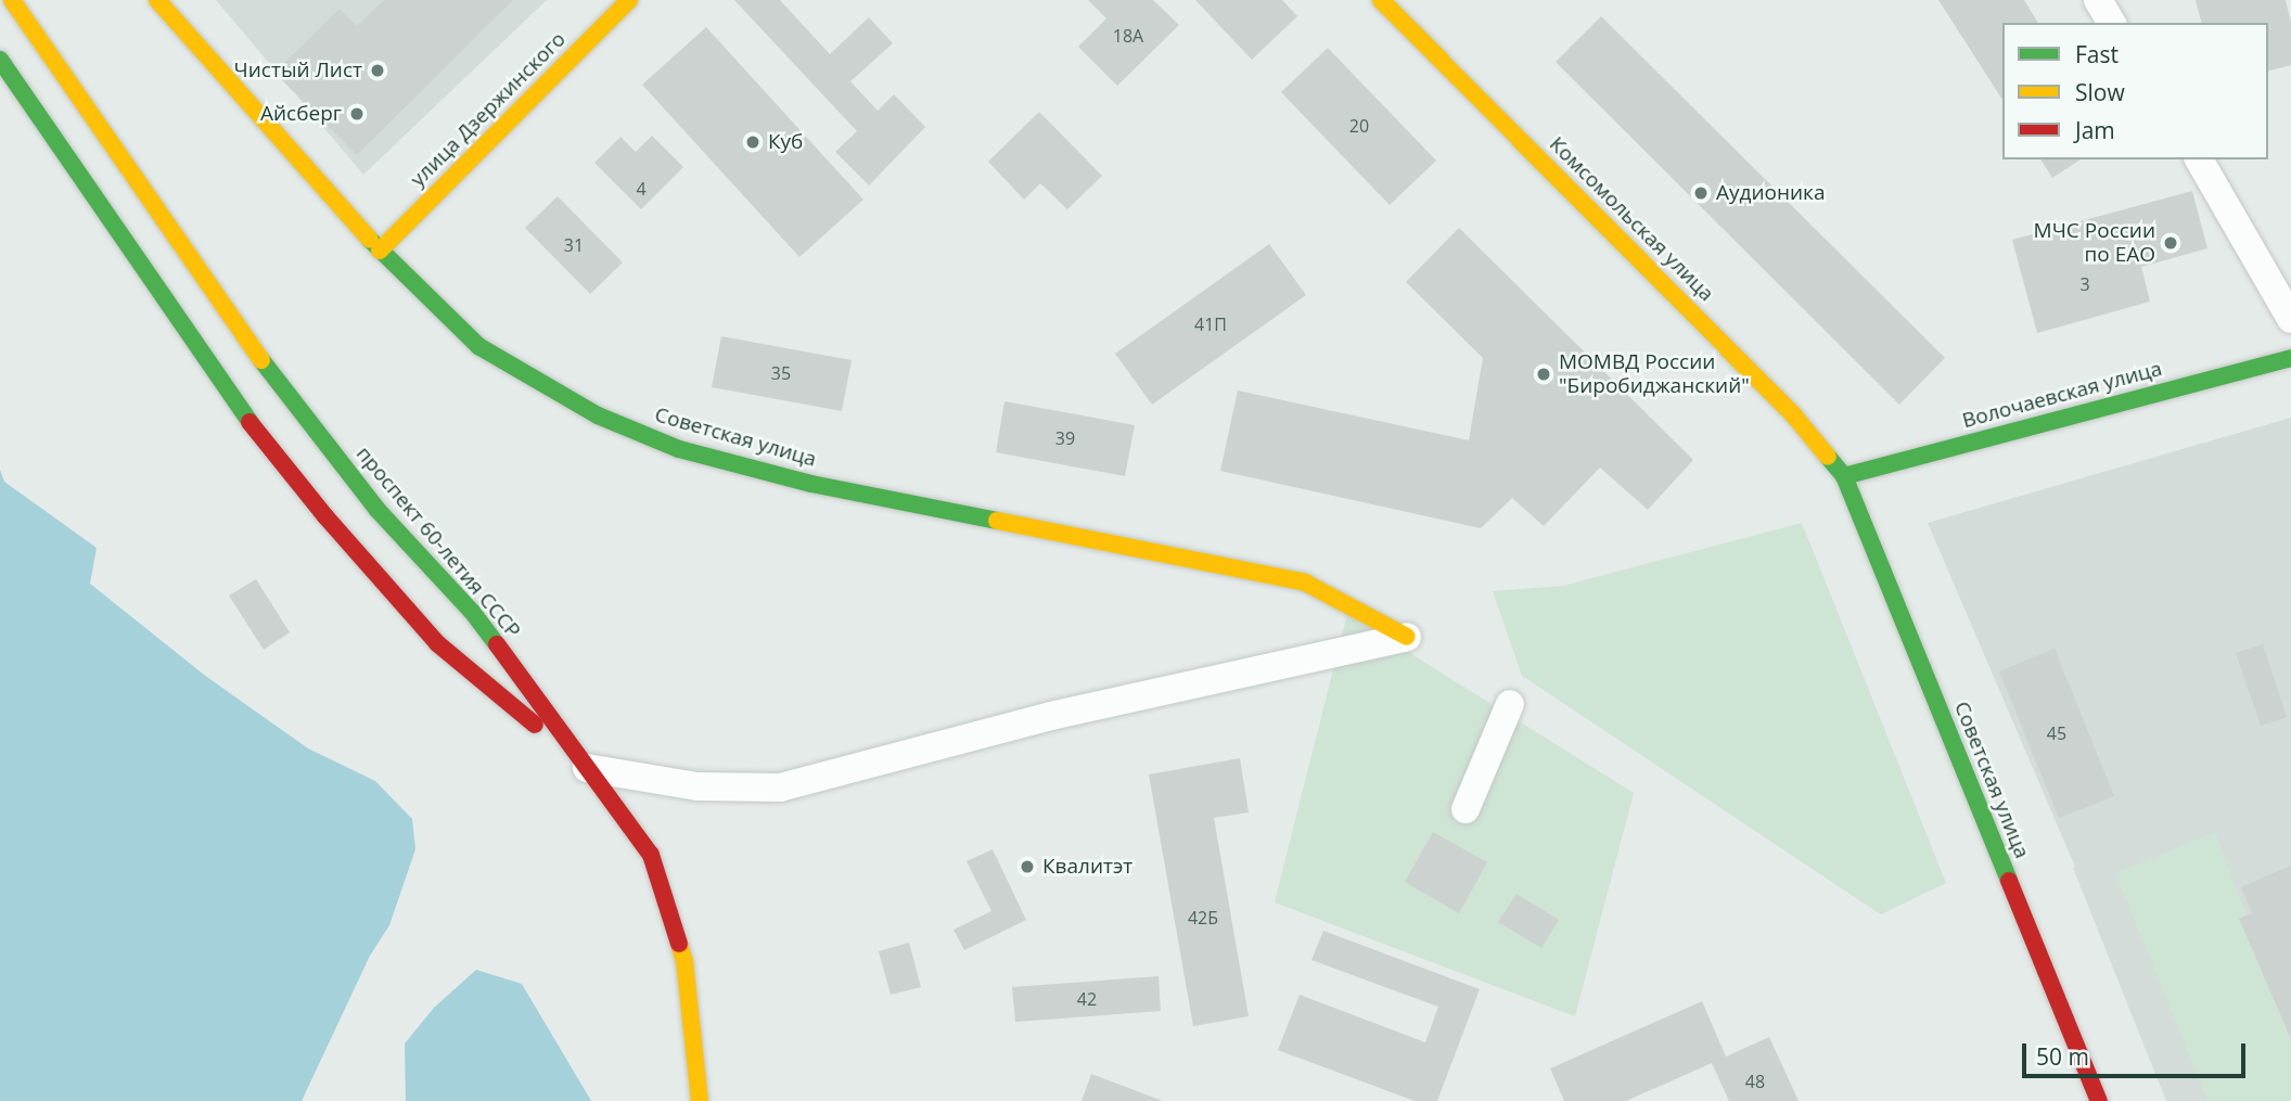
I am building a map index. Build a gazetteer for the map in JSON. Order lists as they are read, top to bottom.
{
  "streets": {
    "main road": [
      "улица Дзержинского",
      "Комсомольская улица",
      "Волочаевская улица",
      "Советская улица",
      "проспект 60-летия СССР"
    ]
  },
  "crossings": [
    ["улица Дзержинского", "Советская улица"],
    ["Комсомольская улица", "Волочаевская улица"],
    ["Комсомольская улица", "Советская улица"],
    ["Волочаевская улица", "Советская улица"]
  ],
  "places": [
    "Чистый Лист",
    "Айсберг",
    "Куб",
    "Аудионика",
    "МЧС России по ЕАО",
    "МОМВД России \"Биробиджанский\"",
    "Квалитэт"
  ],
  "house_numbers": [
    "18А",
    "20",
    "4",
    "31",
    "3",
    "41П",
    "35",
    "39",
    "45",
    "42Б",
    "42",
    "48"
  ],
  "legend": ["Fast", "Slow", "Jam"],
  "scale_bar": "50 m"
}
